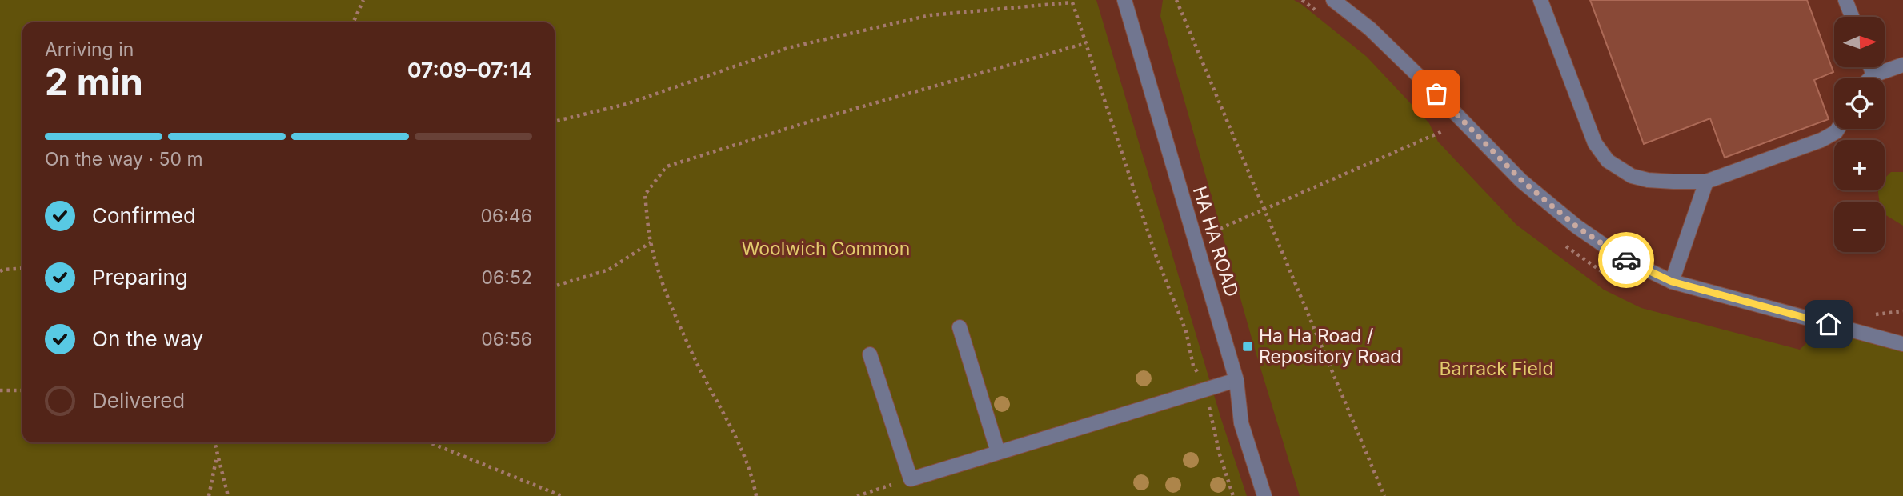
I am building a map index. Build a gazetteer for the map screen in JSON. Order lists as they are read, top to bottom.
{
  "streets": {
    "street": ["HA HA ROAD"]
  },
  "parks": ["Woolwich Common", "Barrack Field"],
  "places": {
    "transit": ["Ha Ha Road / Repository Road"]
  },
  "north": "right",
  "page": {
    "map_buttons": ["+", "−"],
    "heading": ["2 min", "Arriving in", "07:09–07:14"],
    "bar": "On the way · 50 m",
    "list": [
      ["Confirmed", "06:46"],
      ["Preparing", "06:52"],
      ["On the way", "06:56"],
      "Delivered"
    ]
  }
}
